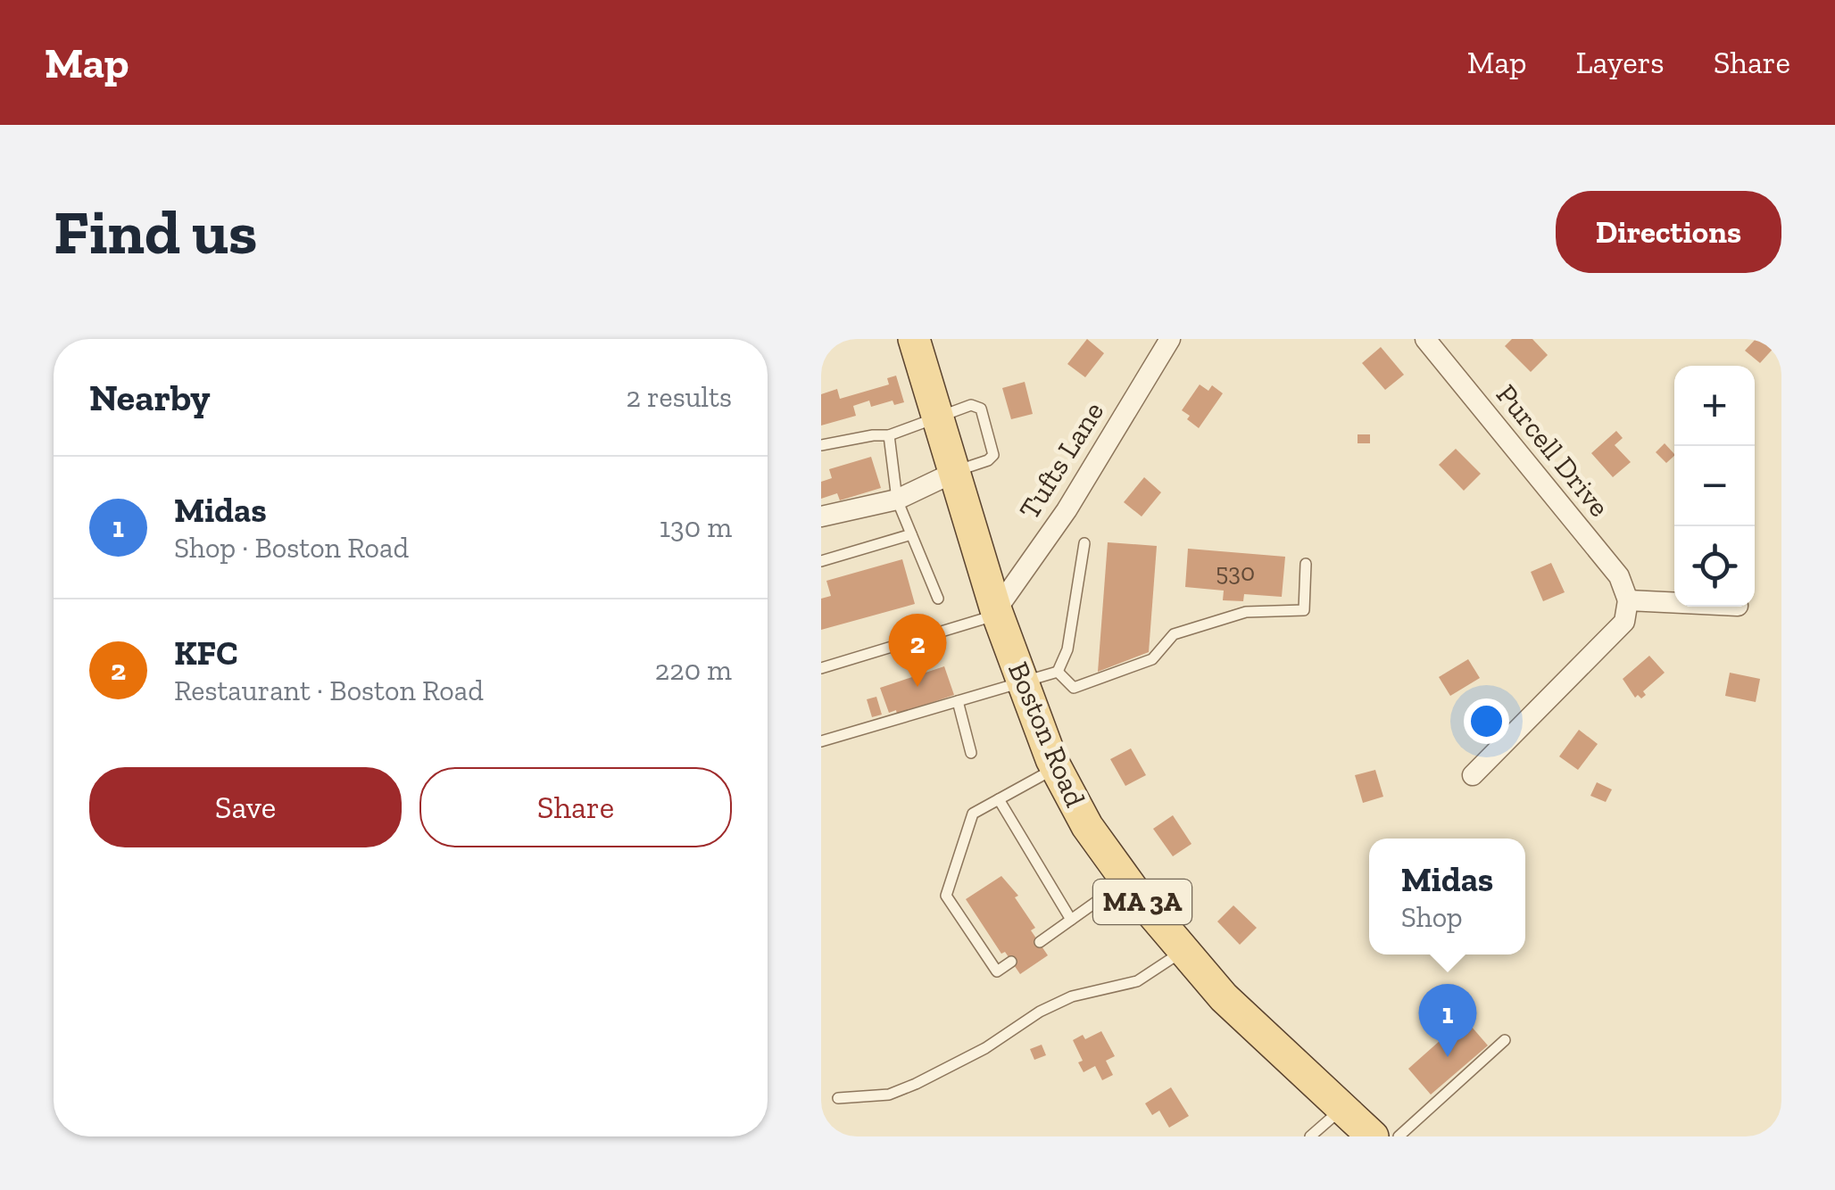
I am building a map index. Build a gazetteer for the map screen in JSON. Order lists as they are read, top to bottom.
{
  "streets": {
    "main road": ["Boston Road", "MA 3A"],
    "street": ["Purcell Drive", "Tufts Lane"]
  },
  "crossings": [
    ["Tufts Lane", "Boston Road"]
  ],
  "house_numbers": ["530"],
  "page": {
    "header": "Map",
    "nav": ["Map", "Layers", "Share"],
    "buttons": [
      "Directions",
      ["Save", "Share"]
    ],
    "title": "Find us",
    "heading": ["Nearby", "2 results"],
    "map_buttons": ["+", "−"],
    "list": [
      {
        "mark": "1",
        "name": "Midas",
        "note": "Shop · Boston Road",
        "value": "130 m"
      },
      {
        "mark": "2",
        "name": "KFC",
        "note": "Restaurant · Boston Road",
        "value": "220 m"
      }
    ],
    "pins": ["2", "1"],
    "popup": ["Midas", "Shop"]
  }
}
